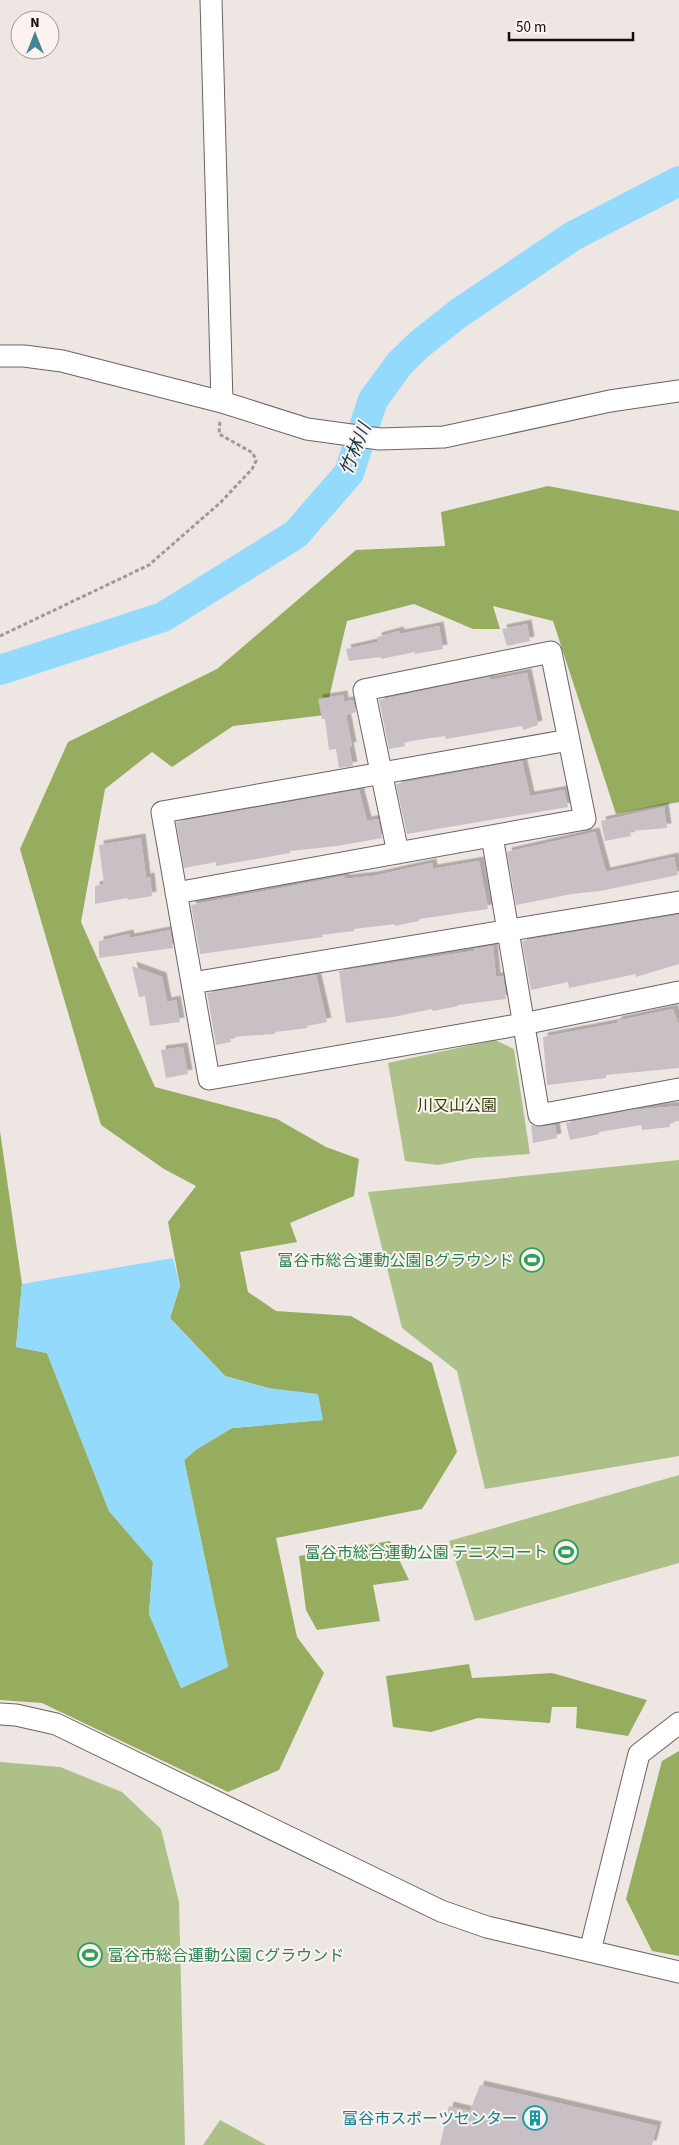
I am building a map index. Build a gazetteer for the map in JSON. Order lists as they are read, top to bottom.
{
  "water": ["竹林川"],
  "parks": ["川又山公園"],
  "places": {
    "sports": ["富谷市総合運動公園 Bグラウンド", "富谷市総合運動公園 テニスコート", "富谷市総合運動公園 Cグラウンド"],
    "building": ["富谷市スポーツセンター"]
  },
  "scale_bar": "50 m",
  "north": "top"
}
